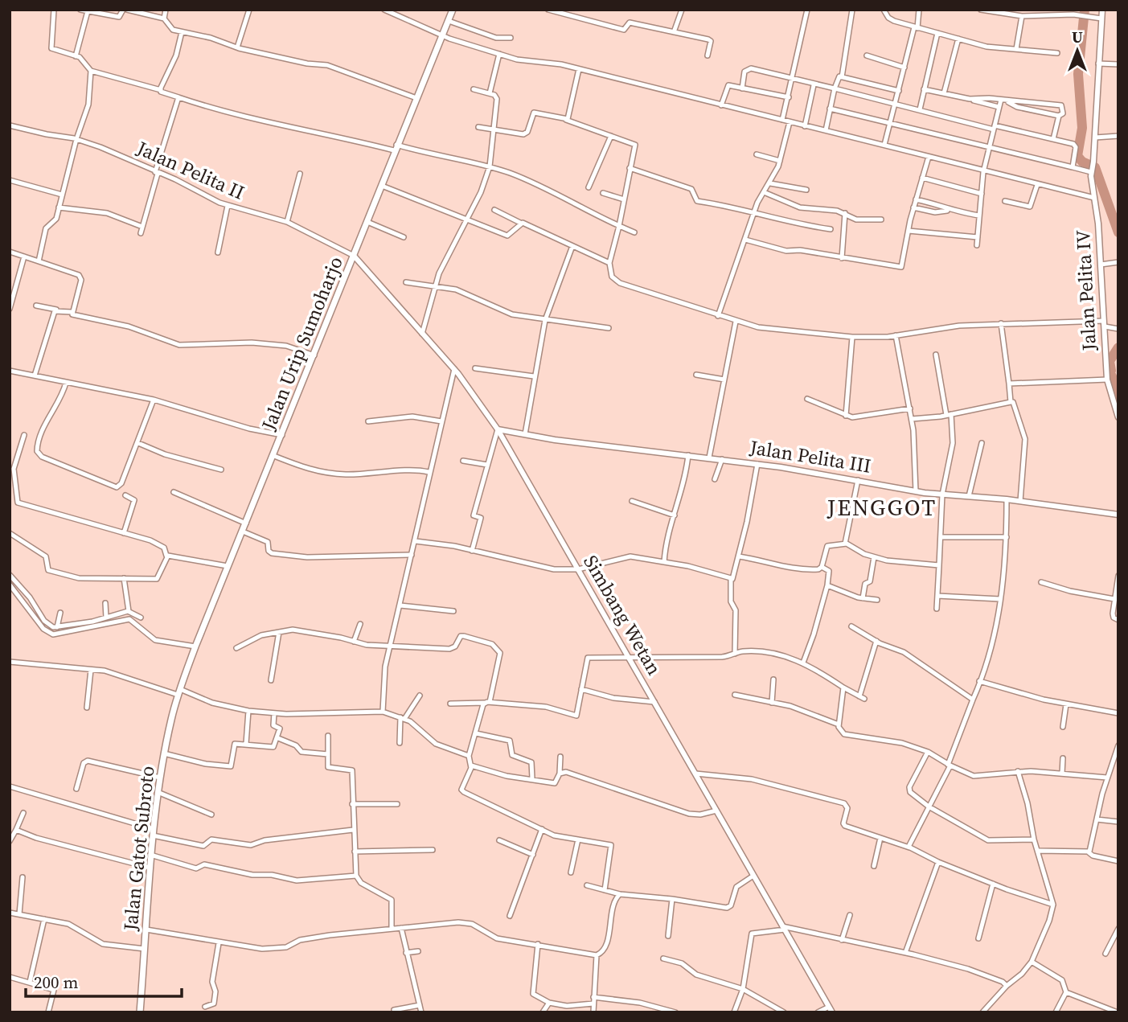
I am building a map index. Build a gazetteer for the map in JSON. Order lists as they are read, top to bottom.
{
  "streets": {
    "main road": ["Jalan Urip Sumoharjo", "Jalan Gatot Subroto"],
    "street": [
      "Jalan Pelita II",
      "Jalan Pelita IV",
      "Jalan Pelita III",
      "Simbang Wetan"
    ]
  },
  "crossings": [
    ["Jalan Pelita II", "Jalan Urip Sumoharjo"],
    ["Jalan Pelita II", "Simbang Wetan"],
    ["Jalan Urip Sumoharjo", "Simbang Wetan"],
    ["Jalan Urip Sumoharjo", "Jalan Gatot Subroto"],
    ["Jalan Pelita III", "Simbang Wetan"]
  ],
  "districts": ["JENGGOT"],
  "scale_bar": "200 m",
  "north": "top"
}
